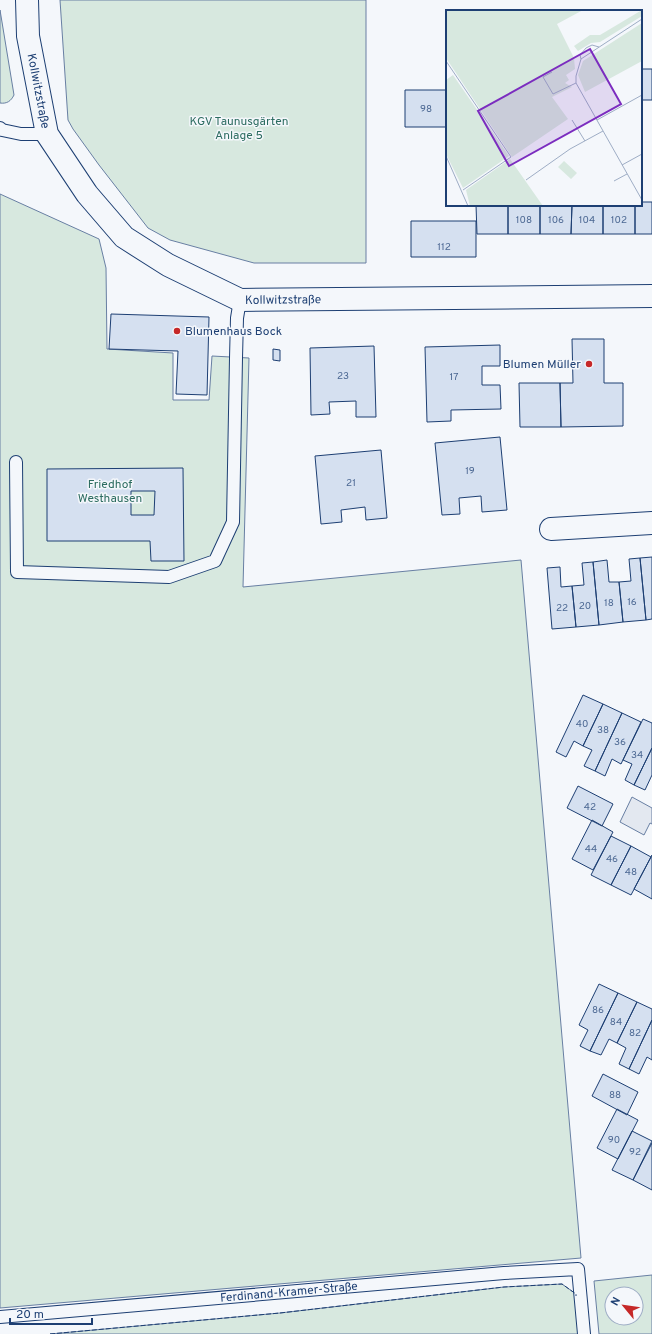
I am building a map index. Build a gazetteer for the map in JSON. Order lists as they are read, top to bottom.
{
  "streets": {
    "street": ["Kollwitzstraße"],
    "lane": ["Ferdinand-Kramer-Straße"]
  },
  "parks": ["KGV Taunusgärten Anlage 5", "Friedhof Westhausen"],
  "places": ["Blumenhaus Bock", "Blumen Müller"],
  "house_numbers": [
    "98",
    "108",
    "106",
    "104",
    "102",
    "112",
    "23",
    "17",
    "19",
    "21",
    "16",
    "18",
    "20",
    "22",
    "40",
    "38",
    "36",
    "34",
    "42",
    "44",
    "46",
    "48",
    "86",
    "84",
    "82",
    "88",
    "90",
    "92"
  ],
  "scale_bar": "20 m",
  "north": "top left"
}
